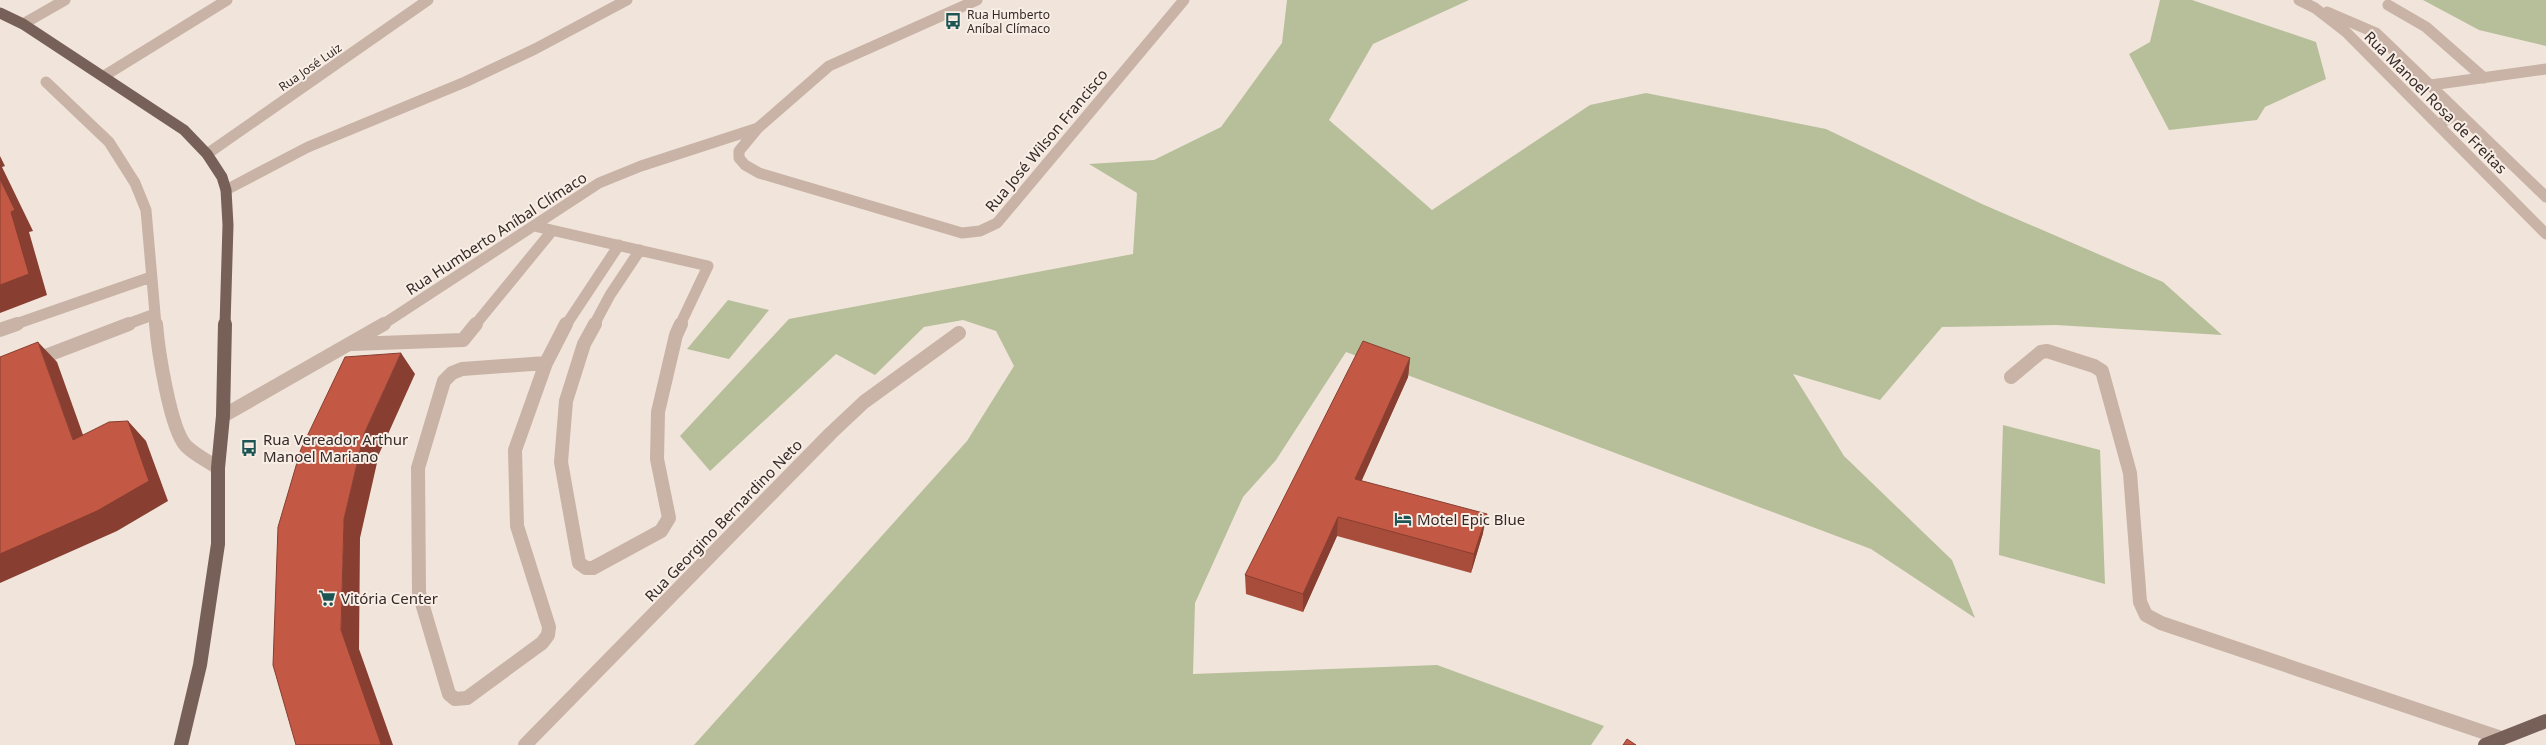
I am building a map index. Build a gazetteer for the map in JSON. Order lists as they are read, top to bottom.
{
  "streets": {
    "street": [
      "Rua José Luiz",
      "Rua Manoel Rosa de Freitas",
      "Rua José Wilson Francisco",
      "Rua Humberto Aníbal Clímaco",
      "Rua Georgino Bernardino Neto"
    ]
  },
  "crossings": [
    ["Rua José Wilson Francisco", "Rua Humberto Aníbal Clímaco"]
  ],
  "places": {
    "bus stop": ["Rua Humberto Aníbal Clímaco", "Rua Vereador Arthur Manoel Mariano"],
    "hotel": ["Motel Epic Blue"],
    "supermarket": ["Vitória Center"]
  }
}
